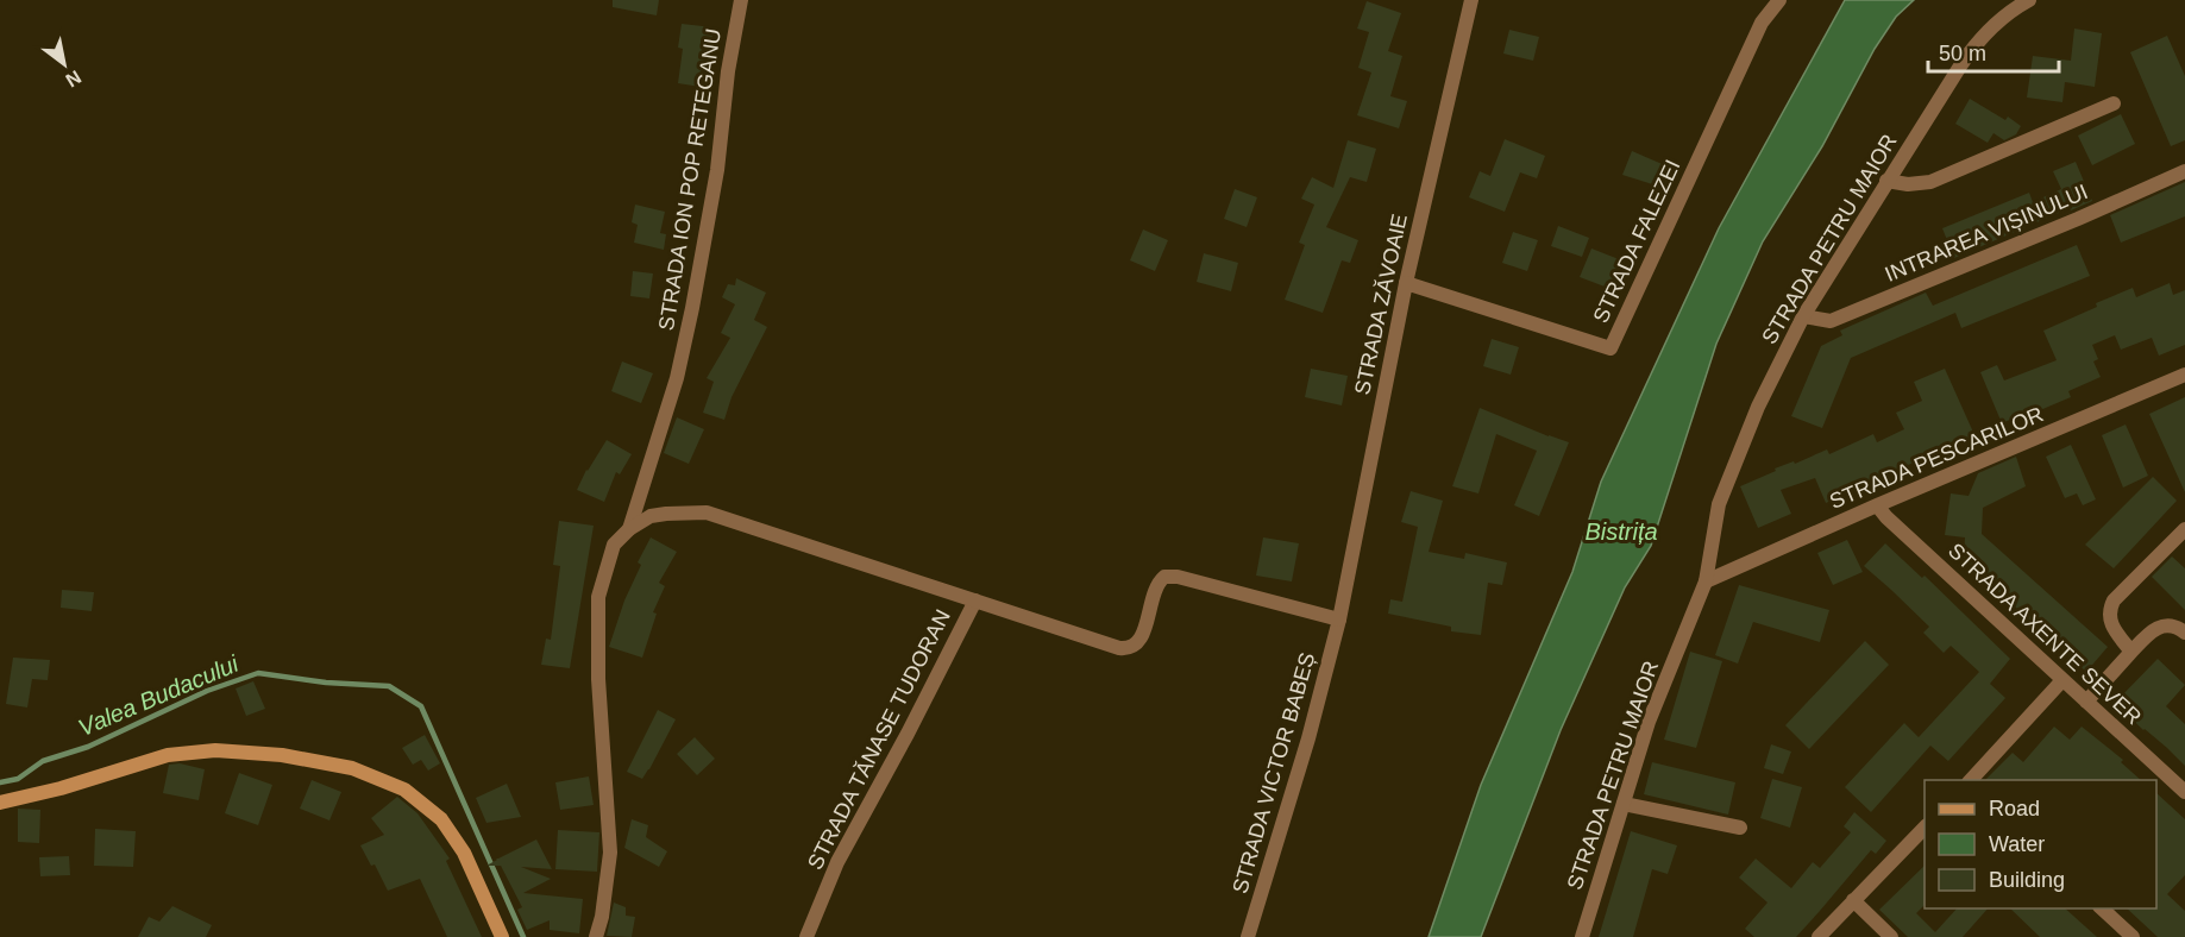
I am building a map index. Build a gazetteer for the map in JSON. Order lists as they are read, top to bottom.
{
  "streets": {
    "street": [
      "STRADA ION POP RETEGANU",
      "INTRAREA VIȘINULUI",
      "STRADA PETRU MAIOR",
      "STRADA FALEZEI",
      "STRADA ZĂVOAIE",
      "STRADA PESCARILOR",
      "STRADA AXENTE SEVER",
      "STRADA TĂNASE TUDORAN",
      "STRADA VICTOR BABEȘ"
    ]
  },
  "crossings": [
    ["INTRAREA VIȘINULUI", "STRADA PETRU MAIOR"],
    ["STRADA PETRU MAIOR", "STRADA PESCARILOR"],
    ["STRADA FALEZEI", "STRADA ZĂVOAIE"],
    ["STRADA ZĂVOAIE", "STRADA TĂNASE TUDORAN"],
    ["STRADA ZĂVOAIE", "STRADA VICTOR BABEȘ"],
    ["STRADA PESCARILOR", "STRADA AXENTE SEVER"],
    ["STRADA TĂNASE TUDORAN", "STRADA VICTOR BABEȘ"]
  ],
  "water": ["Bistrița", "Valea Budacului"],
  "legend": ["Road", "Water", "Building"],
  "scale_bar": "50 m",
  "north": "bottom right"
}
